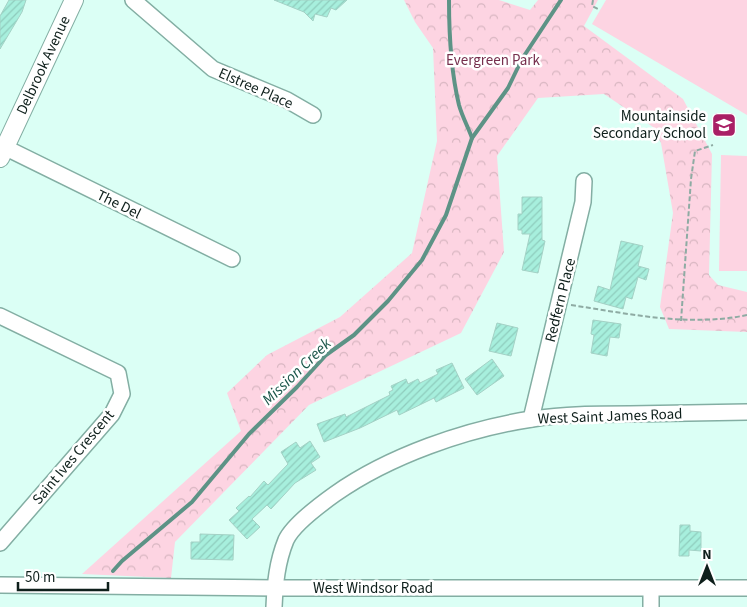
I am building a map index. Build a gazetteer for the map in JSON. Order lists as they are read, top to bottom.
{
  "streets": {
    "street": [
      "Delbrook Avenue",
      "Elstree Place",
      "The Del",
      "Redfern Place",
      "West Saint James Road",
      "Saint Ives Crescent",
      "West Windsor Road"
    ]
  },
  "crossings": [
    ["Delbrook Avenue", "The Del"],
    ["Redfern Place", "West Saint James Road"],
    ["West Saint James Road", "West Windsor Road"]
  ],
  "water": ["Mission Creek"],
  "parks": ["Evergreen Park"],
  "places": {
    "school or university": ["Mountainside Secondary School"]
  },
  "scale_bar": "50 m",
  "north": "top"
}
